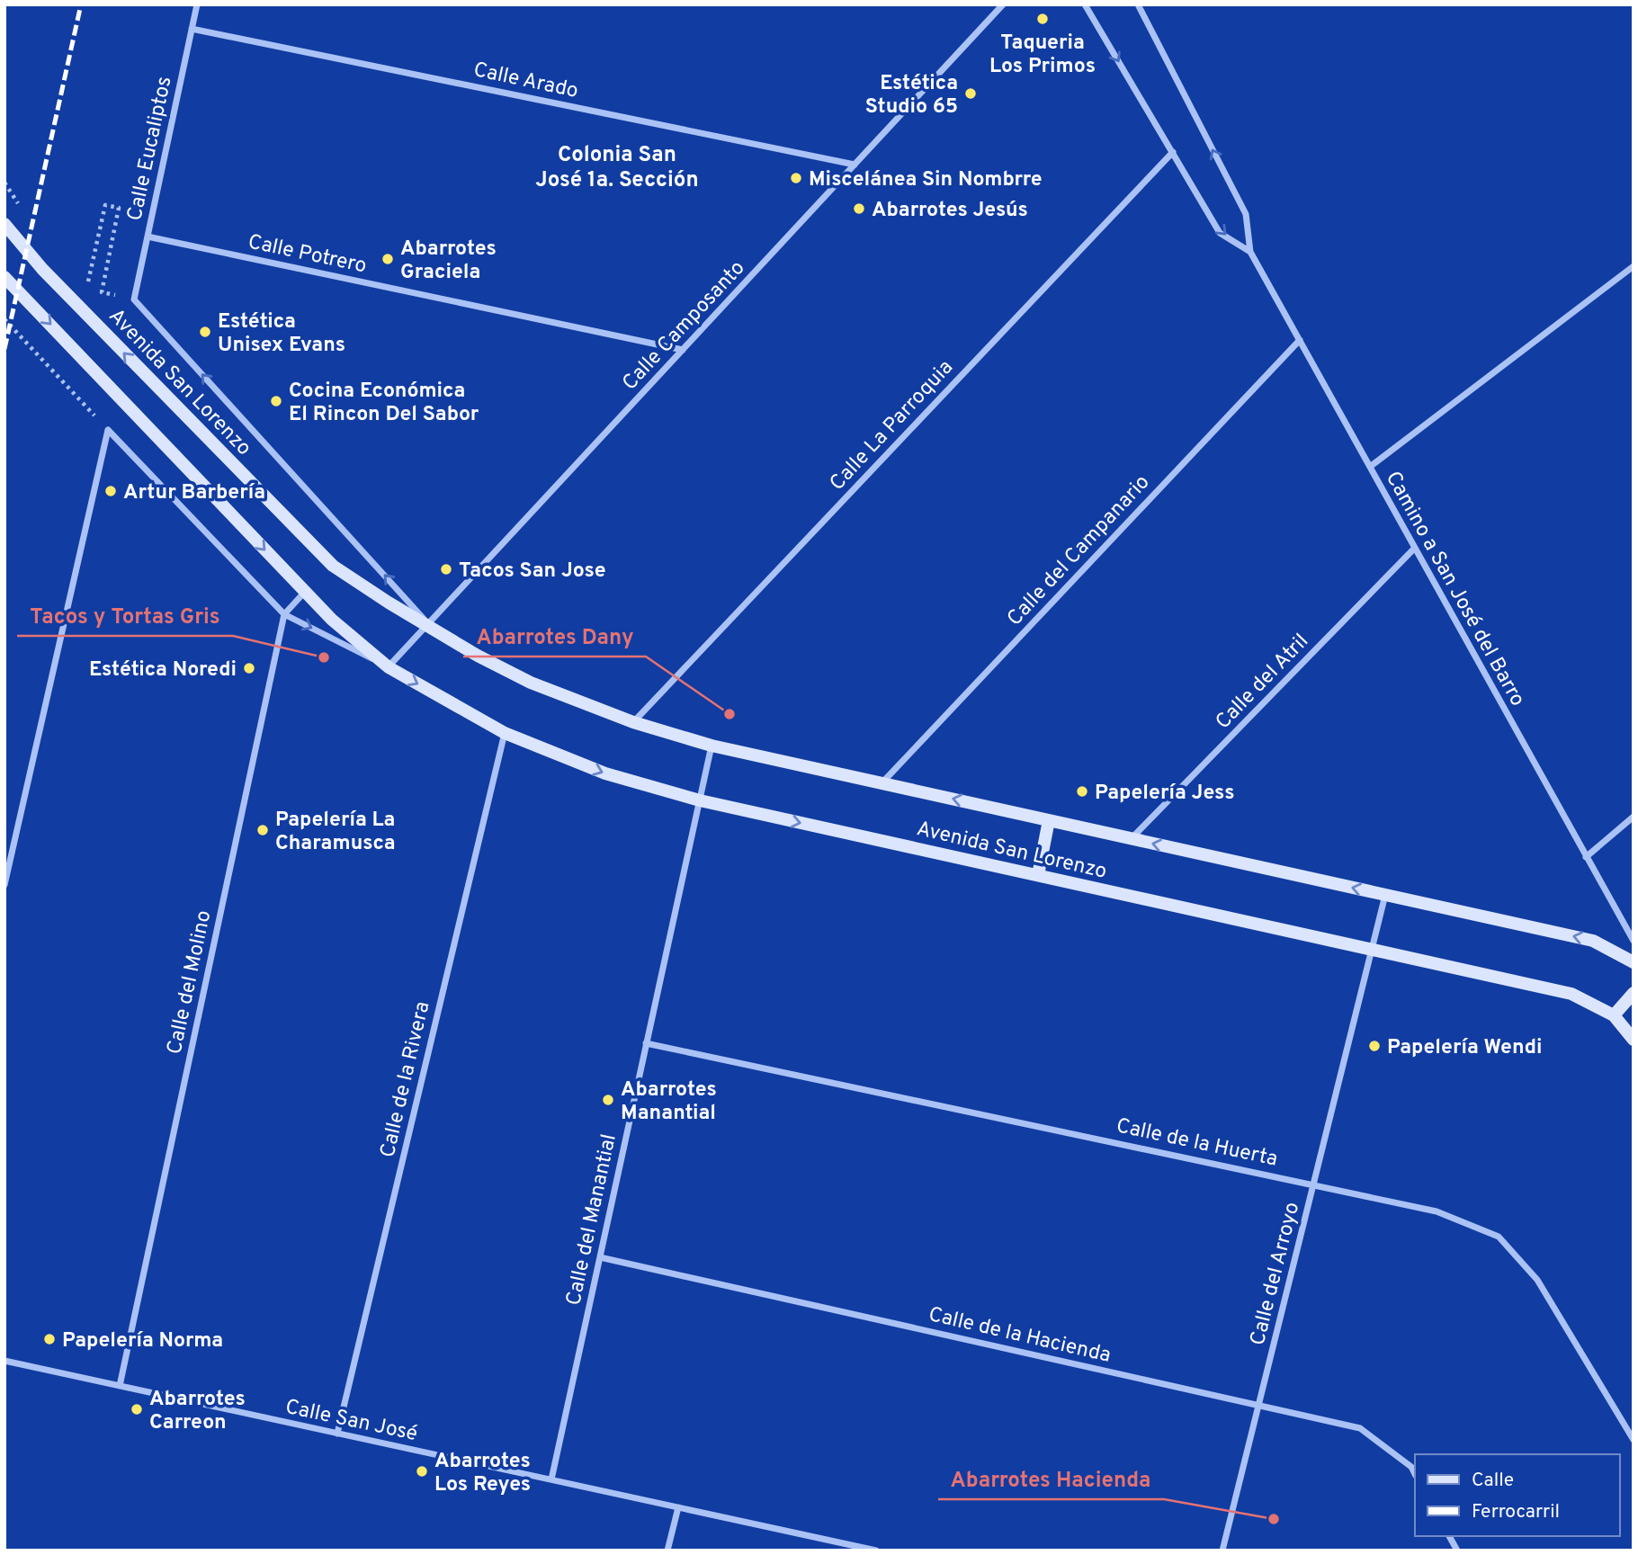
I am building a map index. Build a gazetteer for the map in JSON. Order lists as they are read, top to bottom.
{
  "streets": {
    "street": [
      "Calle Arado",
      "Calle Eucaliptos",
      "Calle Potrero",
      "Calle Camposanto",
      "Avenida San Lorenzo",
      "Calle La Parroquia",
      "Calle del Campanario",
      "Camino a San José del Barro",
      "Calle del Atril",
      "Calle del Molino",
      "Calle de la Rivera",
      "Calle de la Huerta",
      "Calle del Manantial",
      "Calle del Arroyo",
      "Calle de la Hacienda",
      "Calle San José"
    ]
  },
  "crossings": [
    ["Calle Arado", "Calle Eucaliptos"],
    ["Calle Arado", "Calle Camposanto"],
    ["Calle Eucaliptos", "Calle Potrero"],
    ["Calle Eucaliptos", "Avenida San Lorenzo"],
    ["Calle Potrero", "Calle Camposanto"],
    ["Calle Camposanto", "Avenida San Lorenzo"],
    ["Avenida San Lorenzo", "Calle La Parroquia"],
    ["Avenida San Lorenzo", "Calle del Campanario"],
    ["Avenida San Lorenzo", "Calle del Atril"],
    ["Avenida San Lorenzo", "Calle del Molino"],
    ["Avenida San Lorenzo", "Calle de la Rivera"],
    ["Avenida San Lorenzo", "Calle del Manantial"],
    ["Avenida San Lorenzo", "Calle del Arroyo"],
    ["Calle La Parroquia", "Camino a San José del Barro"],
    ["Calle del Campanario", "Camino a San José del Barro"],
    ["Camino a San José del Barro", "Calle del Atril"],
    ["Calle del Molino", "Calle San José"],
    ["Calle de la Rivera", "Calle San José"],
    ["Calle de la Huerta", "Calle del Manantial"],
    ["Calle de la Huerta", "Calle del Arroyo"],
    ["Calle del Manantial", "Calle de la Hacienda"],
    ["Calle del Manantial", "Calle San José"],
    ["Calle del Arroyo", "Calle de la Hacienda"]
  ],
  "districts": ["Colonia San José 1a. Sección"],
  "places": [
    "Taqueria Los Primos",
    "Estética Studio 65",
    "Miscelánea Sin Nombrre",
    "Abarrotes Jesús",
    "Abarrotes Graciela",
    "Estética Unisex Evans",
    "Cocina Económica El Rincon Del Sabor",
    "Artur Barbería",
    "Tacos San Jose",
    "Tacos y Tortas Gris",
    "Estética Noredi",
    "Abarrotes Dany",
    "Papelería Jess",
    "Papelería La Charamusca",
    "Papelería Wendi",
    "Abarrotes Manantial",
    "Papelería Norma",
    "Abarrotes Carreon",
    "Abarrotes Los Reyes",
    "Abarrotes Hacienda"
  ],
  "legend": ["Calle", "Ferrocarril"]
}
